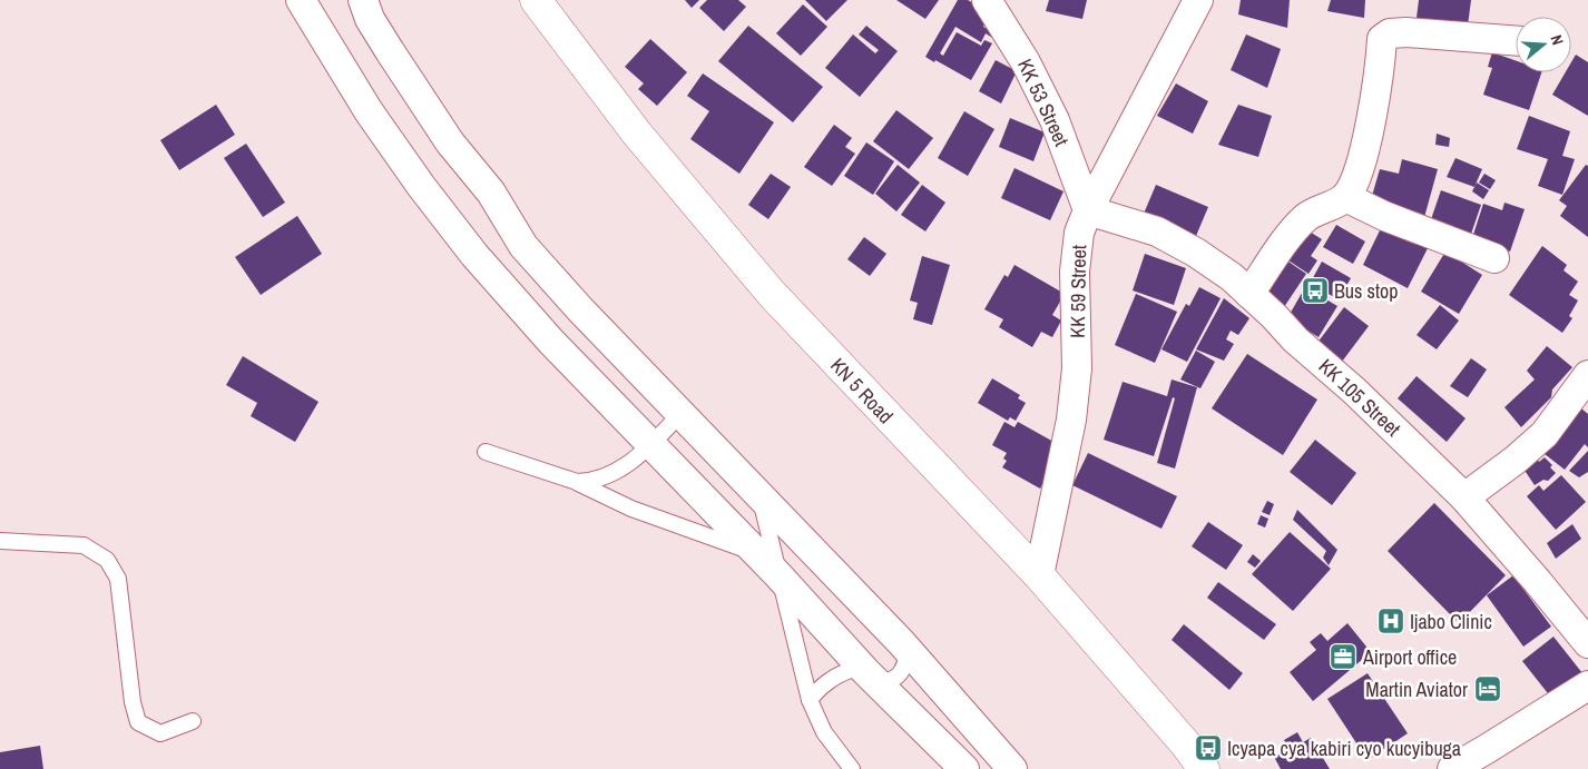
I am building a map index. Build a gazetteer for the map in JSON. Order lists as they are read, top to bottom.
{
  "streets": {
    "main road": ["KN 5 Road"],
    "street": ["KK 53 Street", "KK 59 Street", "KK 105 Street"]
  },
  "crossings": [
    ["KK 53 Street", "KK 59 Street"],
    ["KK 53 Street", "KK 105 Street"],
    ["KK 59 Street", "KN 5 Road"],
    ["KK 59 Street", "KK 105 Street"]
  ],
  "places": {
    "bus stop": ["Bus stop", "Icyapa cya kabiri cyo kucyibuga"],
    "hospital": ["Ijabo Clinic"],
    "office": ["Airport office"],
    "hotel": ["Martin Aviator"]
  },
  "north": "right"
}
